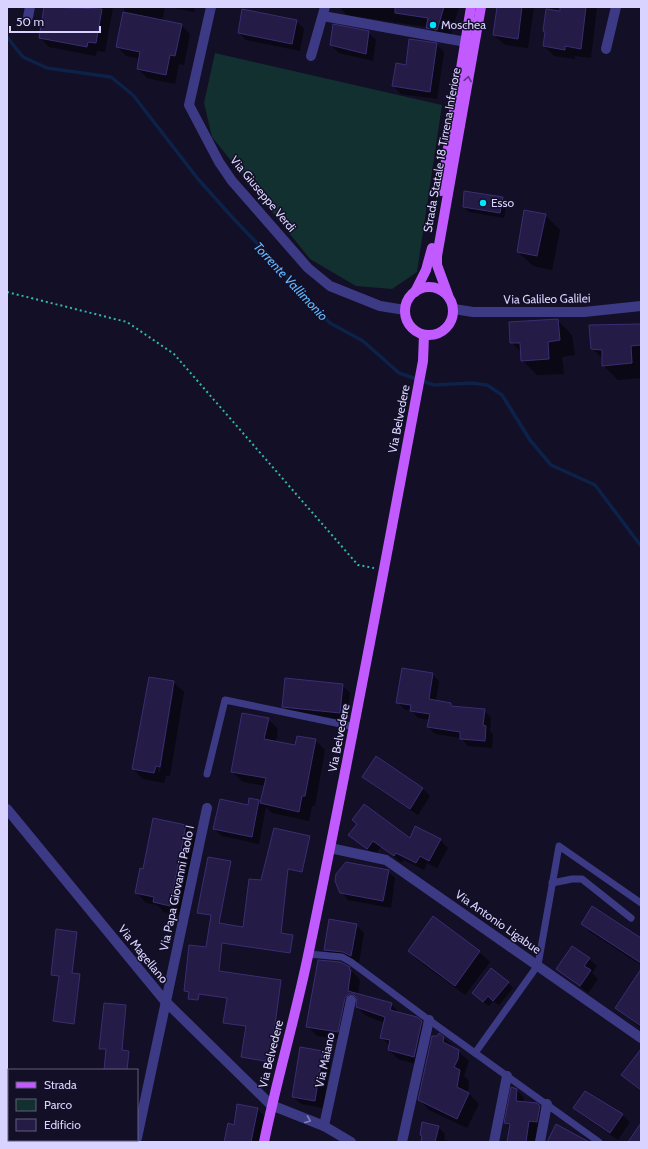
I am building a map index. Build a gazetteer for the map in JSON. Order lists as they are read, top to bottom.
{
  "streets": {
    "main road": ["Strada Statale 18 Tirrena Inferiore", "Via Belvedere"],
    "street": [
      "Via Giuseppe Verdi",
      "Via Galileo Galilei",
      "Via Papa Giovanni Paolo I",
      "Via Antonio Ligabue",
      "Via Magellano",
      "Via Maiano"
    ]
  },
  "crossings": [
    ["Strada Statale 18 Tirrena Inferiore", "Via Giuseppe Verdi"],
    ["Strada Statale 18 Tirrena Inferiore", "Via Galileo Galilei"],
    ["Strada Statale 18 Tirrena Inferiore", "Via Belvedere"],
    ["Via Giuseppe Verdi", "Via Galileo Galilei"],
    ["Via Giuseppe Verdi", "Via Belvedere"],
    ["Via Galileo Galilei", "Via Belvedere"],
    ["Via Belvedere", "Via Antonio Ligabue"],
    ["Via Belvedere", "Via Magellano"],
    ["Via Papa Giovanni Paolo I", "Via Magellano"]
  ],
  "water": ["Torrente Vallimonio"],
  "places": ["Moschea", "Esso"],
  "legend": ["Strada", "Parco", "Edificio"],
  "scale_bar": "50 m"
}
